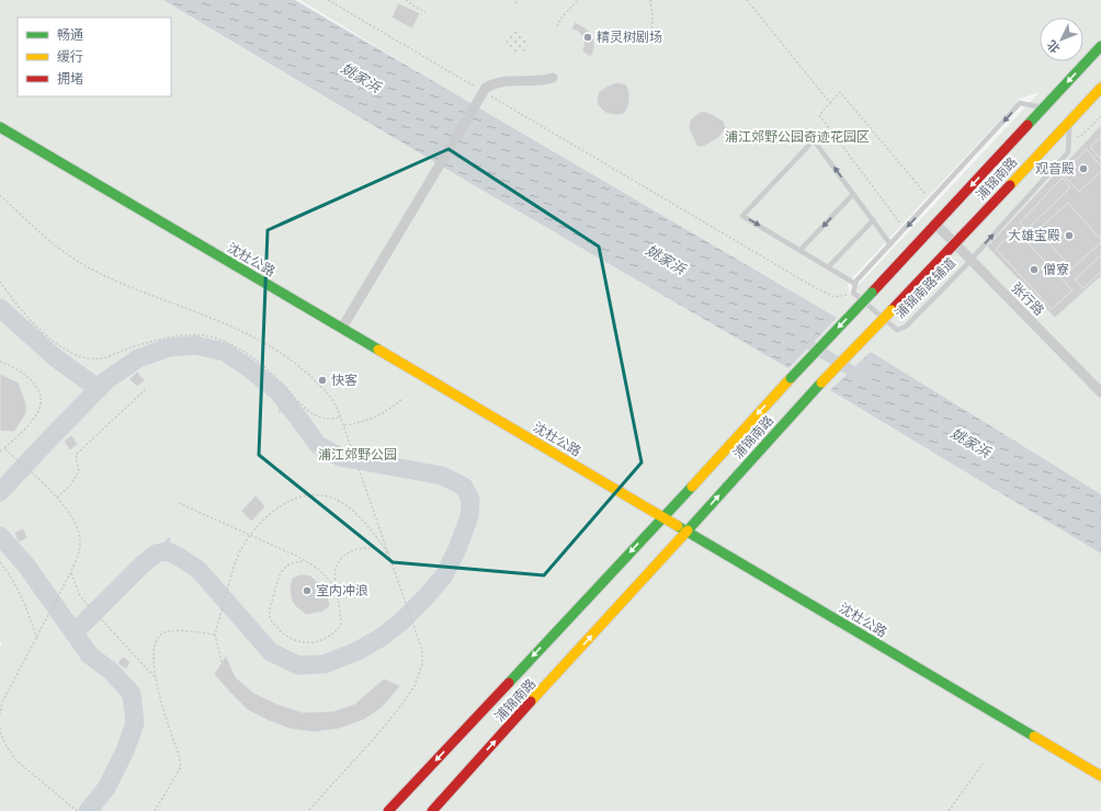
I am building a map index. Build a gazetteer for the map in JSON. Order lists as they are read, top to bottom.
{
  "streets": {
    "main road": ["浦锦南路", "沈杜公路"],
    "street": ["张行路"],
    "lane": ["浦锦南路辅道"]
  },
  "crossings": [
    ["浦锦南路", "沈杜公路"],
    ["浦锦南路", "浦锦南路辅道"],
    ["浦锦南路", "张行路"],
    ["浦锦南路辅道", "张行路"]
  ],
  "one_way": ["浦锦南路辅道"],
  "water": ["姚家浜"],
  "parks": ["浦江郊野公园奇迹花园区", "浦江郊野公园"],
  "places": [
    "精灵树剧场",
    "观音殿",
    "大雄宝殿",
    "僧寮",
    "快客",
    "室内冲浪"
  ],
  "legend": ["畅通", "缓行", "拥堵"],
  "north": "bottom left"
}
